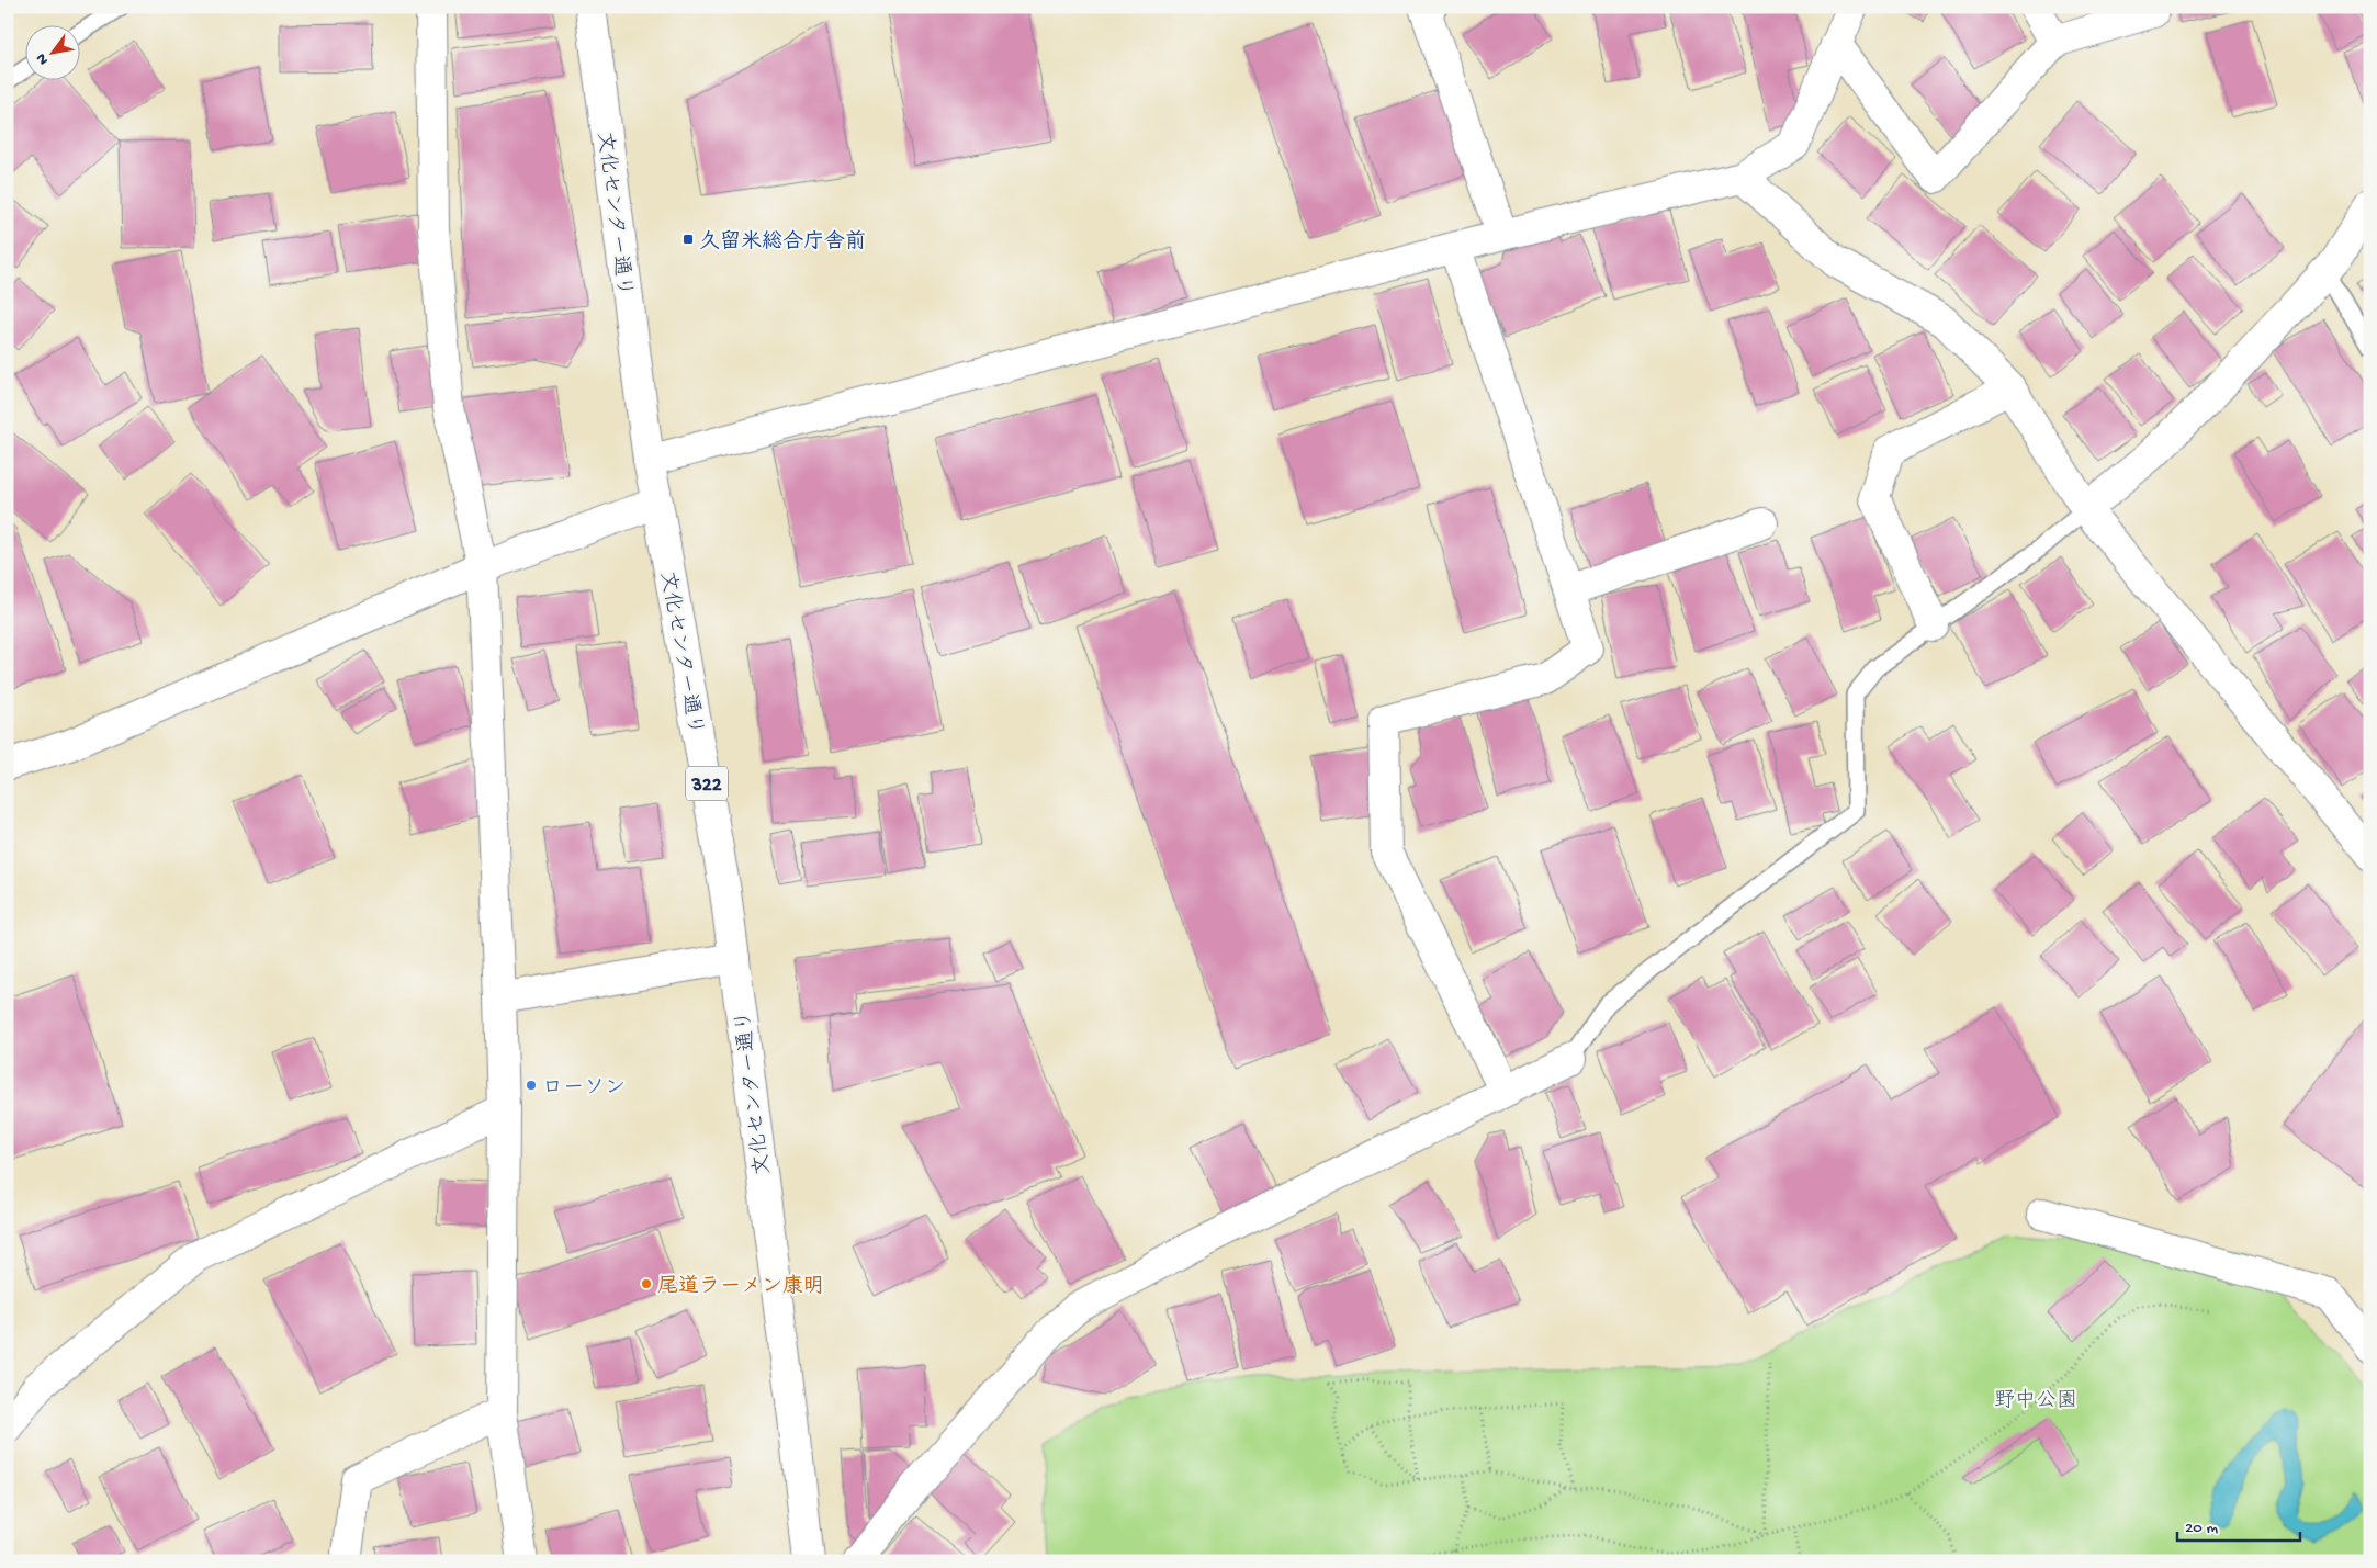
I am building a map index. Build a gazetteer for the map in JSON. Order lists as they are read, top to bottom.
{
  "streets": {
    "main road": ["文化センター通り", "322"]
  },
  "parks": ["野中公園"],
  "places": {
    "transit": ["久留米総合庁舎前"],
    "other": ["ローソン", "尾道ラーメン康明"]
  },
  "scale_bar": "20 m",
  "north": "bottom left"
}
